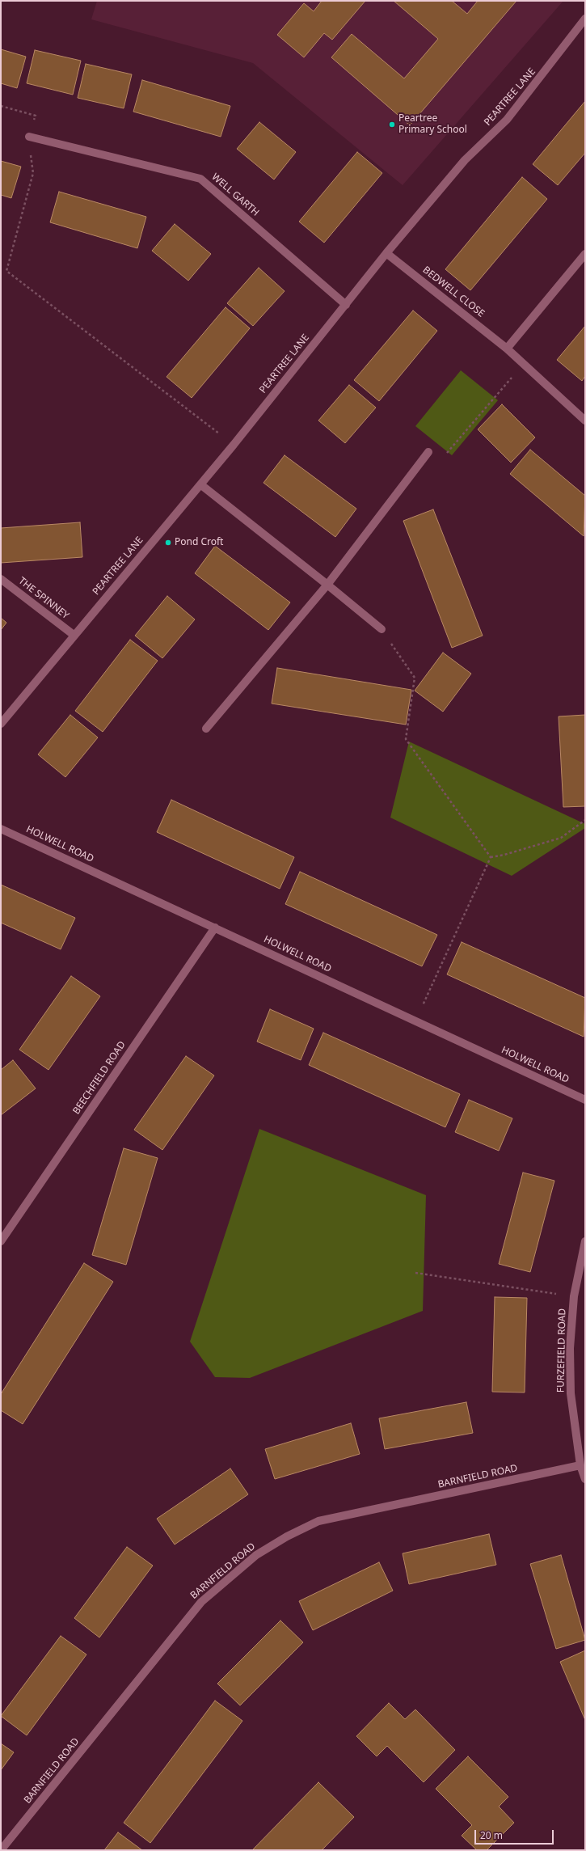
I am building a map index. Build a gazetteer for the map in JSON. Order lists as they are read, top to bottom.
{
  "streets": {
    "street": [
      "PEARTREE LANE",
      "WELL GARTH",
      "BEDWELL CLOSE",
      "THE SPINNEY",
      "HOLWELL ROAD",
      "BEECHFIELD ROAD",
      "FURZEFIELD ROAD",
      "BARNFIELD ROAD"
    ]
  },
  "crossings": [
    ["PEARTREE LANE", "WELL GARTH"],
    ["PEARTREE LANE", "BEDWELL CLOSE"],
    ["PEARTREE LANE", "THE SPINNEY"],
    ["HOLWELL ROAD", "BEECHFIELD ROAD"],
    ["FURZEFIELD ROAD", "BARNFIELD ROAD"]
  ],
  "places": ["Peartree Primary School", "Pond Croft"],
  "scale_bar": "20 m"
}
